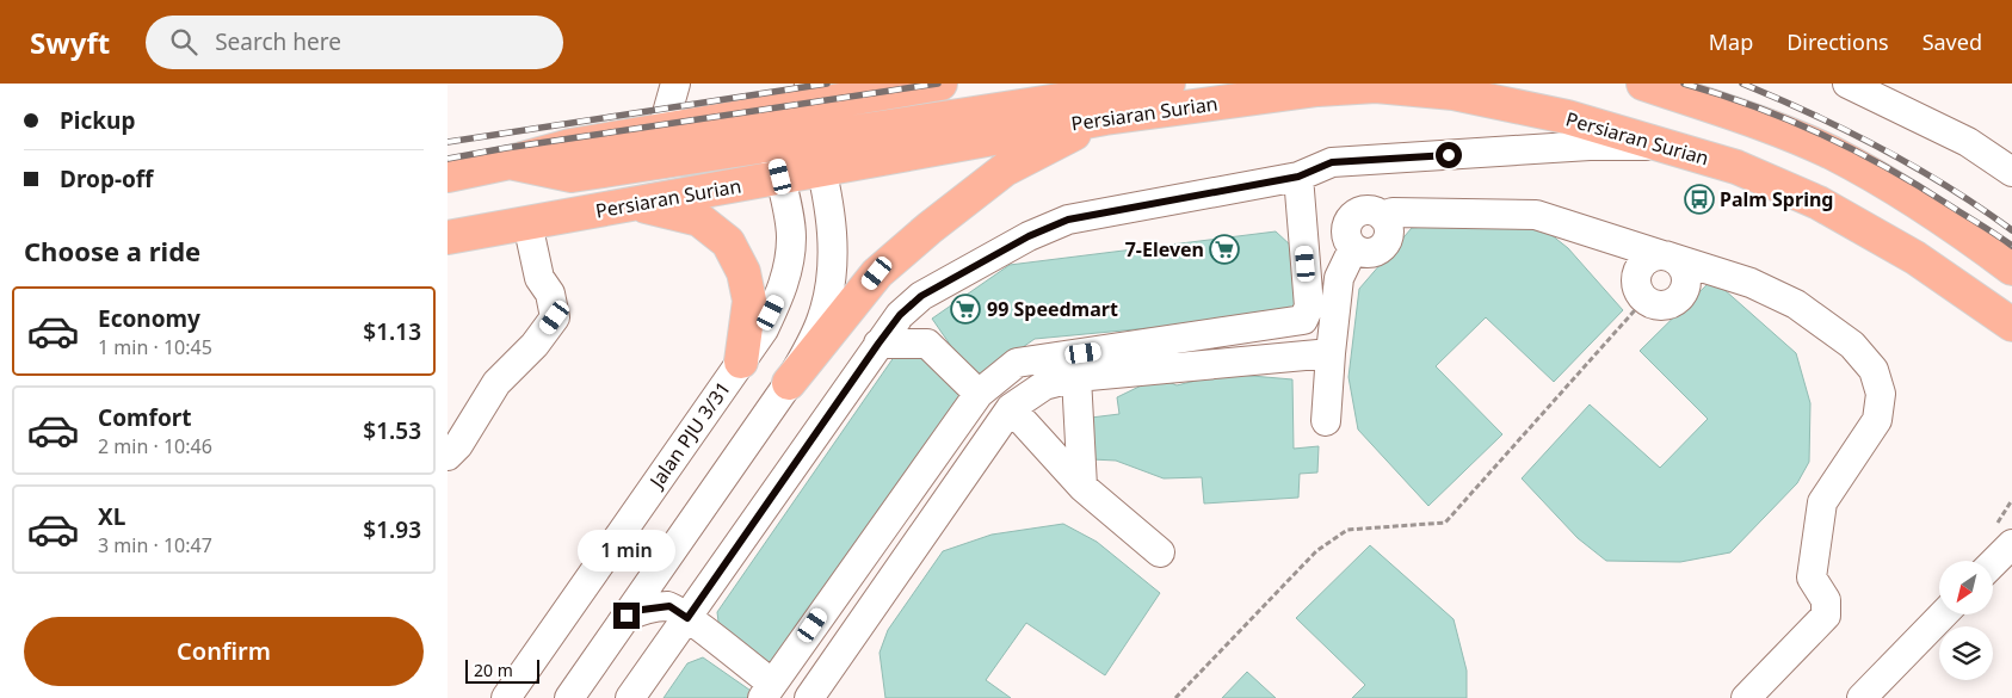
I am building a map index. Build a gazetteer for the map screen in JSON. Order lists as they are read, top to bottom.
{
  "streets": {
    "main road": ["Persiaran Surian"],
    "street": ["Jalan PJU 3/31"]
  },
  "crossings": [
    ["Persiaran Surian", "Jalan PJU 3/31"]
  ],
  "places": {
    "bus stop": ["Palm Spring"],
    "supermarket": ["7-Eleven", "99 Speedmart"]
  },
  "scale_bar": "20 m",
  "north": "bottom left",
  "page": {
    "header": "Swyft",
    "search": "Search here",
    "nav": ["Map", "Directions", "Saved"],
    "banner": ["Pickup", "Drop-off"],
    "heading": "Choose a ride",
    "list": [
      {
        "name": "Economy",
        "note": "1 min · 10:45",
        "value": "$1.13"
      },
      {
        "name": "Comfort",
        "note": "2 min · 10:46",
        "value": "$1.53"
      },
      {
        "name": "XL",
        "note": "3 min · 10:47",
        "value": "$1.93"
      }
    ],
    "bubble": "1 min",
    "buttons": "Confirm",
    "scale": "20 m"
  }
}
